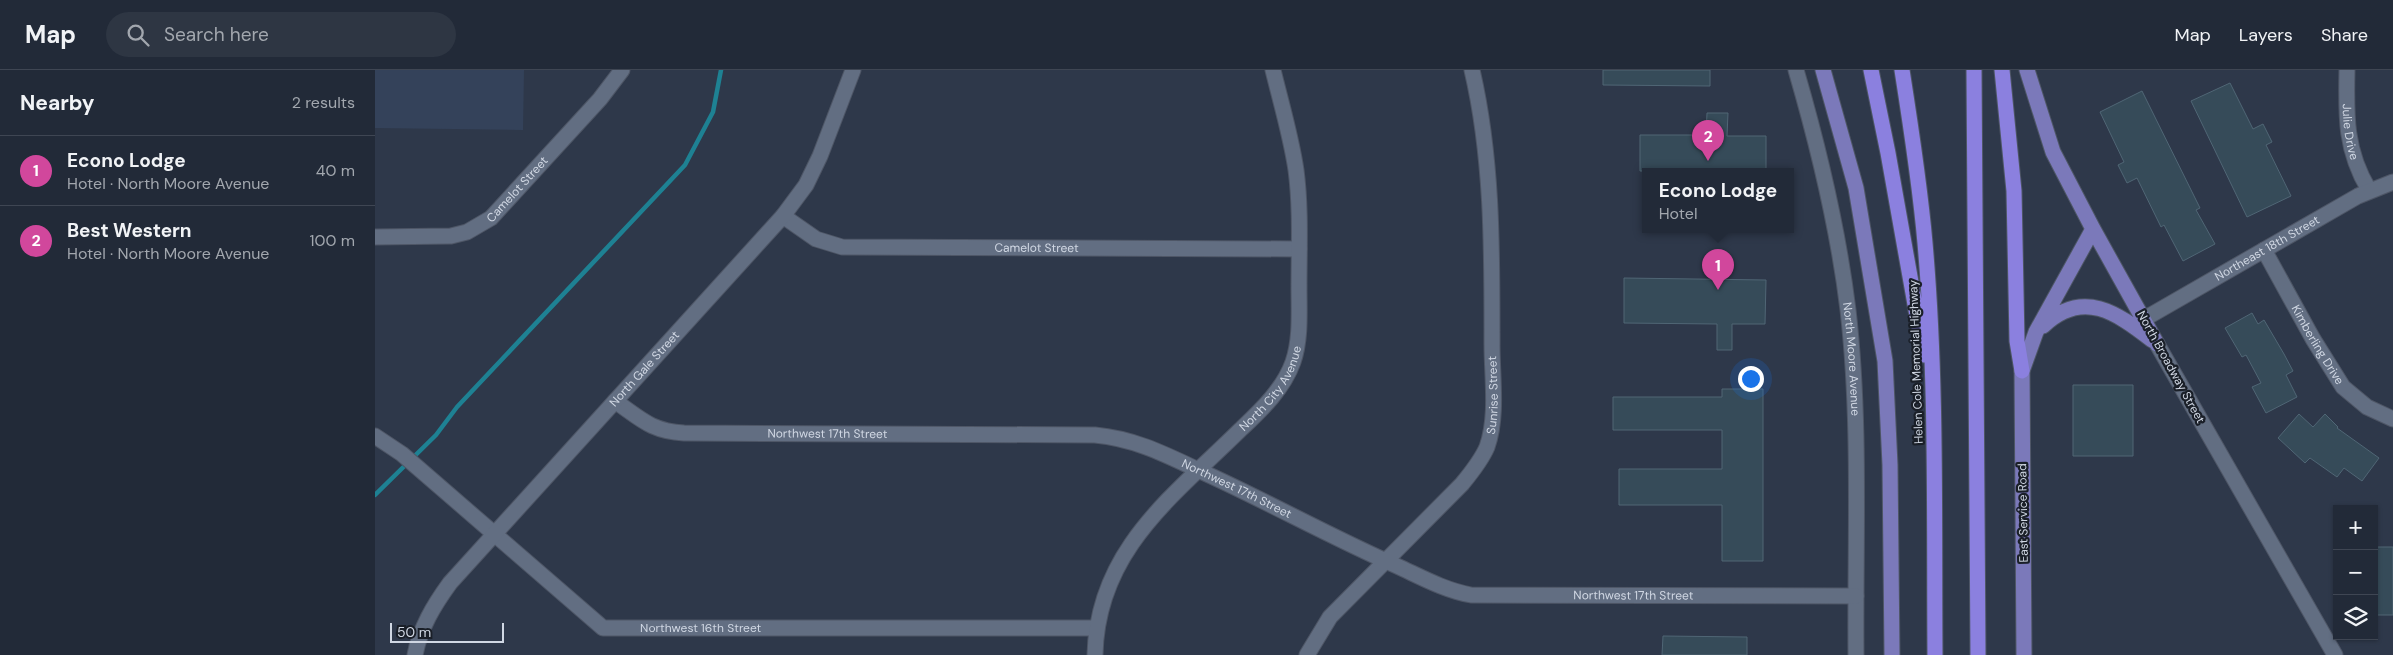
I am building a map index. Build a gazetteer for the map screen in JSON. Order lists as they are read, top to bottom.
{
  "streets": {
    "highway": ["Helen Cole Memorial Highway"],
    "main road": ["North Broadway Street", "East Service Road"],
    "street": [
      "Julie Drive",
      "Camelot Street",
      "Northeast 18th Street",
      "Kimberling Drive",
      "North Moore Avenue",
      "North Gale Street",
      "North City Avenue",
      "Sunrise Street",
      "Northwest 17th Street",
      "Northwest 16th Street"
    ]
  },
  "crossings": [
    ["Julie Drive", "Northeast 18th Street"],
    ["Camelot Street", "North Gale Street"],
    ["Camelot Street", "North City Avenue"],
    ["Northeast 18th Street", "Kimberling Drive"],
    ["Northeast 18th Street", "North Broadway Street"],
    ["North Moore Avenue", "Northwest 17th Street"],
    ["North Gale Street", "Northwest 17th Street"],
    ["North Gale Street", "Northwest 16th Street"],
    ["North City Avenue", "Northwest 17th Street"],
    ["North City Avenue", "Northwest 16th Street"],
    ["Sunrise Street", "Northwest 17th Street"]
  ],
  "scale_bar": "50 m",
  "page": {
    "header": "Map",
    "search": "Search here",
    "nav": ["Map", "Layers", "Share"],
    "heading": ["Nearby", "2 results"],
    "pins": ["2", "1"],
    "list": [
      {
        "mark": "1",
        "name": "Econo Lodge",
        "note": "Hotel · North Moore Avenue",
        "value": "40 m"
      },
      {
        "mark": "2",
        "name": "Best Western",
        "note": "Hotel · North Moore Avenue",
        "value": "100 m"
      }
    ],
    "popup": ["Econo Lodge", "Hotel"],
    "map_buttons": ["+", "−"],
    "scale": "50 m"
  }
}
